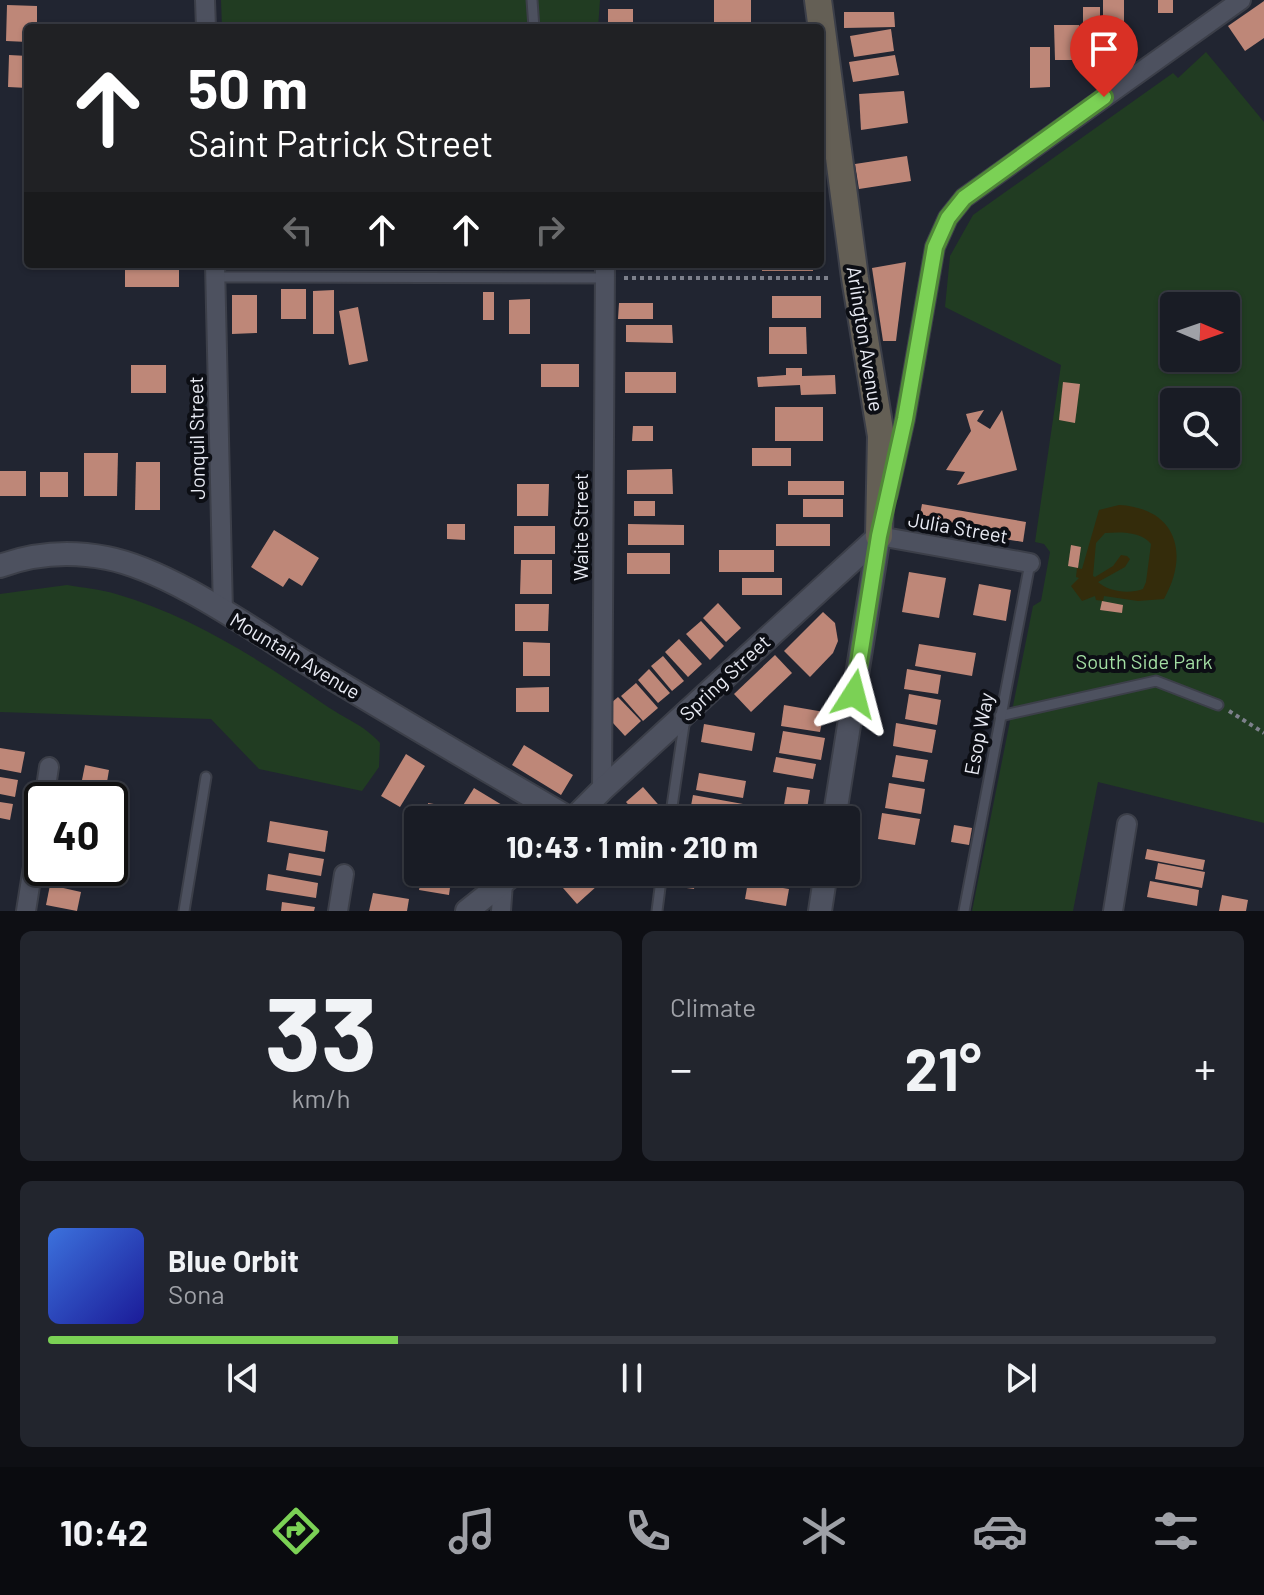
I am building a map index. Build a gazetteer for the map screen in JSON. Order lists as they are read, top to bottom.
{
  "streets": {
    "main road": ["Arlington Avenue"],
    "street": [
      "Jonquil Street",
      "Waite Street",
      "Julia Street",
      "Mountain Avenue",
      "Spring Street"
    ],
    "lane": ["Esop Way"]
  },
  "crossings": [
    ["Arlington Avenue", "Julia Street"],
    ["Arlington Avenue", "Spring Street"],
    ["Jonquil Street", "Mountain Avenue"],
    ["Waite Street", "Spring Street"],
    ["Julia Street", "Spring Street"],
    ["Julia Street", "Esop Way"]
  ],
  "parks": ["South Side Park"],
  "north": "right",
  "page": {
    "turn": ["50 m", "Saint Patrick Street"],
    "limit": "40",
    "trip": "10:43 · 1 min · 210 m",
    "tile": [
      ["33", "km/h"],
      "Climate"
    ],
    "heat": ["−", "21°", "+"],
    "song": ["Blue Orbit", "Sona"],
    "tabs": "10:42"
  }
}
